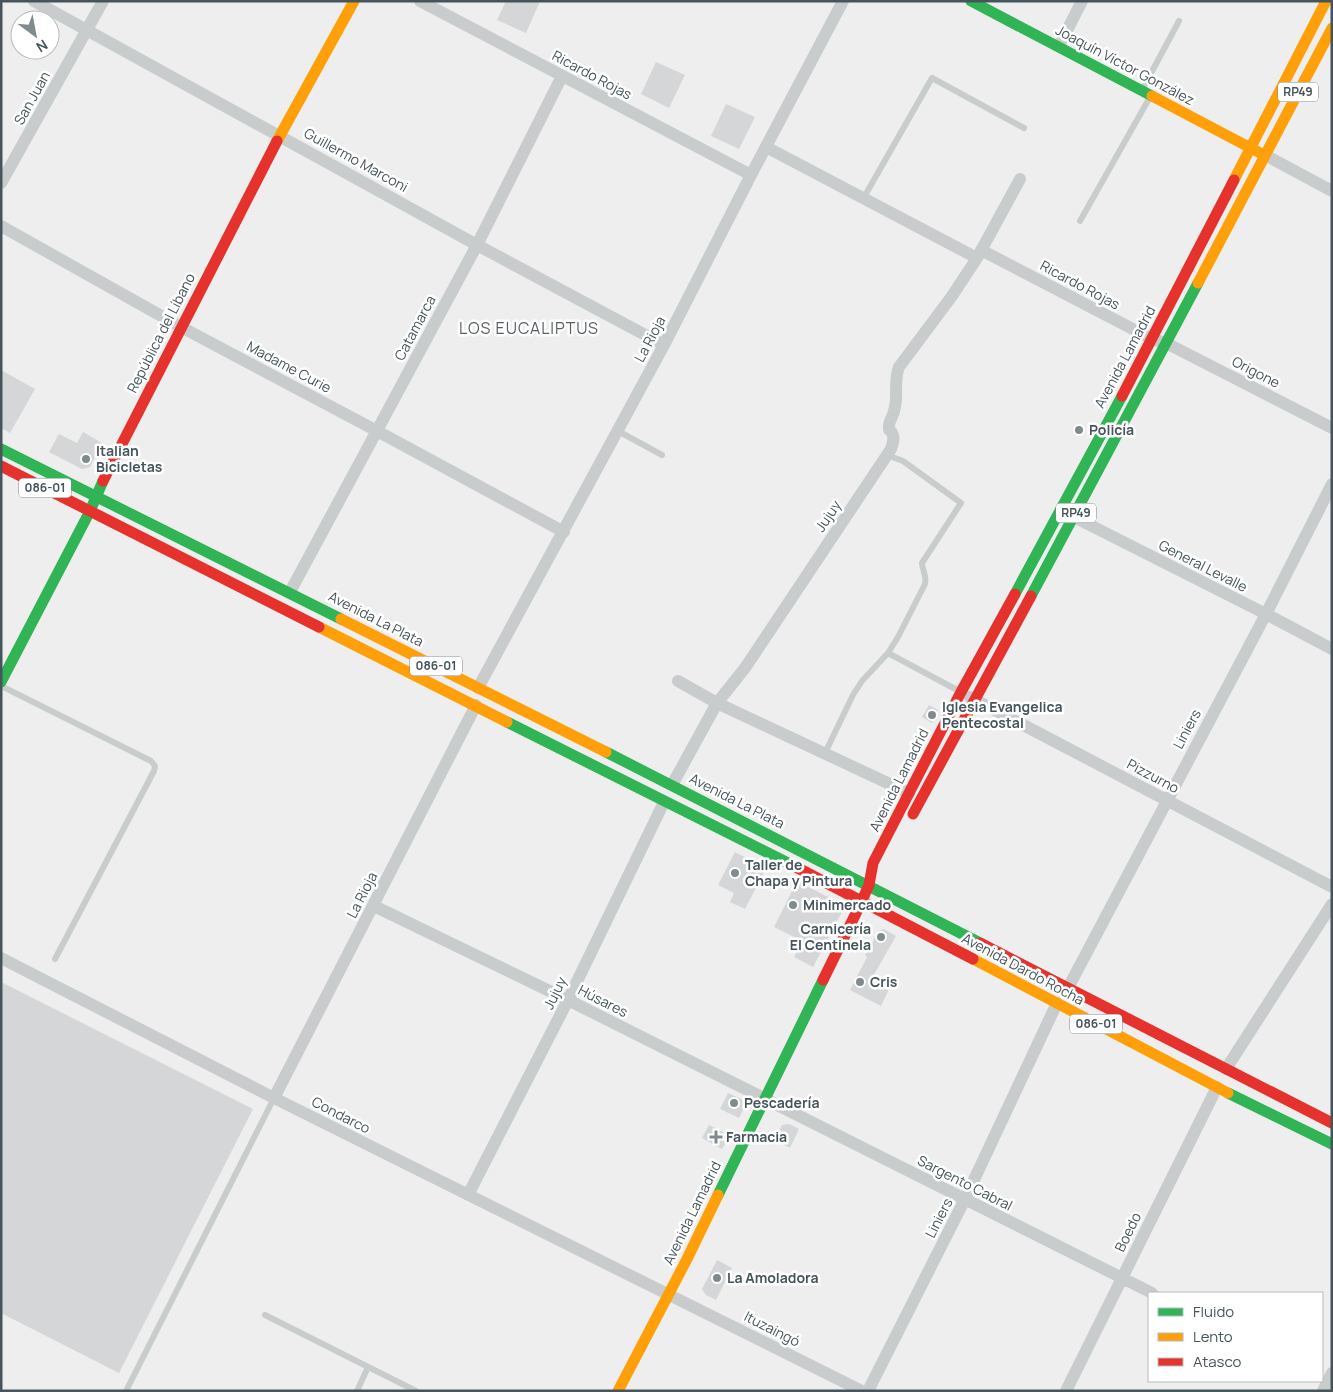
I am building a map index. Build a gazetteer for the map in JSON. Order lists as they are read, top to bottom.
{
  "streets": {
    "main road": [
      "Joaquín Víctor González",
      "RP49",
      "República del Líbano",
      "Avenida Lamadrid",
      "086-01",
      "Avenida La Plata",
      "Avenida Dardo Rocha"
    ],
    "street": [
      "Ricardo Rojas",
      "San Juan",
      "Guillermo Marconi",
      "Catamarca",
      "La Rioja",
      "Madame Curie",
      "Origone",
      "Jujuy",
      "General Levalle",
      "Liniers",
      "Pizzurno",
      "Húsares",
      "Condarco",
      "Sargento Cabral",
      "Boedo",
      "Ituzaingó"
    ]
  },
  "crossings": [
    ["Joaquín Víctor González", "Avenida Lamadrid"],
    ["Ricardo Rojas", "Catamarca"],
    ["Ricardo Rojas", "La Rioja"],
    ["Ricardo Rojas", "Avenida Lamadrid"],
    ["Ricardo Rojas", "Origone"],
    ["Ricardo Rojas", "Jujuy"],
    ["San Juan", "Guillermo Marconi"],
    ["Guillermo Marconi", "Catamarca"],
    ["Guillermo Marconi", "República del Líbano"],
    ["Guillermo Marconi", "La Rioja"],
    ["Catamarca", "Madame Curie"],
    ["Catamarca", "Avenida La Plata"],
    ["República del Líbano", "Madame Curie"],
    ["República del Líbano", "086-01"],
    ["República del Líbano", "Avenida La Plata"],
    ["La Rioja", "Madame Curie"],
    ["La Rioja", "086-01"],
    ["La Rioja", "Avenida La Plata"],
    ["La Rioja", "Húsares"],
    ["La Rioja", "Condarco"],
    ["Avenida Lamadrid", "Origone"],
    ["Avenida Lamadrid", "086-01"],
    ["Avenida Lamadrid", "General Levalle"],
    ["Avenida Lamadrid", "Avenida La Plata"],
    ["Avenida Lamadrid", "Pizzurno"],
    ["Avenida Lamadrid", "Avenida Dardo Rocha"],
    ["Avenida Lamadrid", "Húsares"],
    ["Avenida Lamadrid", "Condarco"],
    ["Avenida Lamadrid", "Sargento Cabral"],
    ["Avenida Lamadrid", "Ituzaingó"],
    ["086-01", "Jujuy"],
    ["086-01", "Avenida Dardo Rocha"],
    ["Jujuy", "Avenida La Plata"],
    ["Jujuy", "Húsares"],
    ["Jujuy", "Condarco"],
    ["General Levalle", "Liniers"],
    ["Avenida La Plata", "Avenida Dardo Rocha"],
    ["Liniers", "Pizzurno"],
    ["Liniers", "Avenida Dardo Rocha"],
    ["Liniers", "Sargento Cabral"],
    ["Avenida Dardo Rocha", "Boedo"],
    ["Húsares", "Sargento Cabral"],
    ["Condarco", "Ituzaingó"],
    ["Sargento Cabral", "Boedo"]
  ],
  "districts": ["LOS EUCALIPTUS"],
  "places": {
    "other": [
      "Policía",
      "Italian Bicicletas",
      "Iglesia Evangelica Pentecostal",
      "Taller de Chapa y Pintura",
      "Minimercado",
      "Carnicería El Centinela",
      "Cris",
      "Pescadería",
      "La Amoladora"
    ],
    "health": ["Farmacia"]
  },
  "legend": ["Fluido", "Lento", "Atasco"],
  "north": "bottom right"
}
